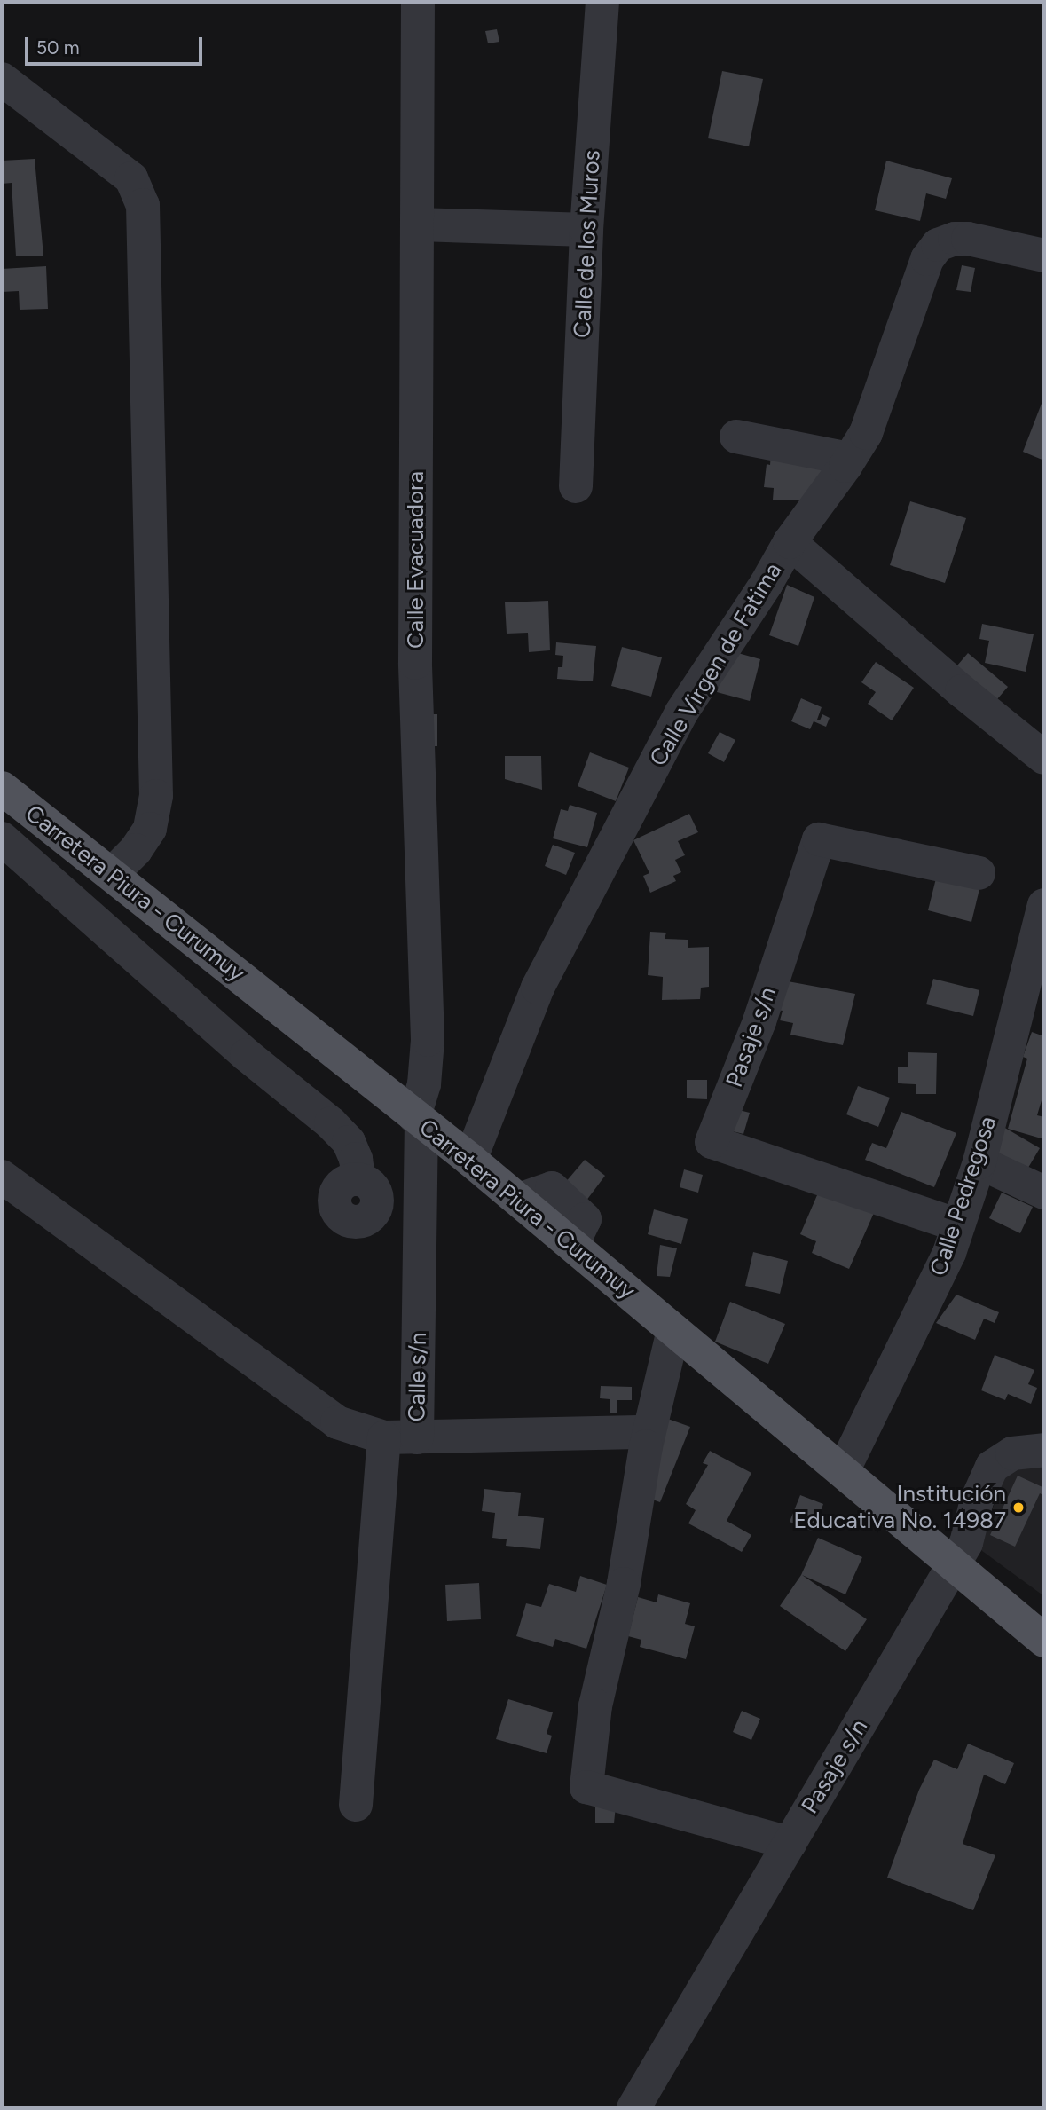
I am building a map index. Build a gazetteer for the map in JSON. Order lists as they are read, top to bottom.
{
  "streets": {
    "main road": ["Carretera Piura - Curumuy"],
    "street": [
      "Calle de los Muros",
      "Calle Evacuadora",
      "Calle Virgen de Fatima",
      "Pasaje s/n",
      "Calle Pedregosa",
      "Calle s/n"
    ]
  },
  "crossings": [
    ["Calle Evacuadora", "Carretera Piura - Curumuy"],
    ["Calle Evacuadora", "Calle s/n"],
    ["Calle Virgen de Fatima", "Carretera Piura - Curumuy"],
    ["Carretera Piura - Curumuy", "Pasaje s/n"],
    ["Carretera Piura - Curumuy", "Calle Pedregosa"],
    ["Carretera Piura - Curumuy", "Calle s/n"],
    ["Pasaje s/n", "Calle Pedregosa"]
  ],
  "places": ["Institución Educativa No. 14987"],
  "scale_bar": "50 m"
}
